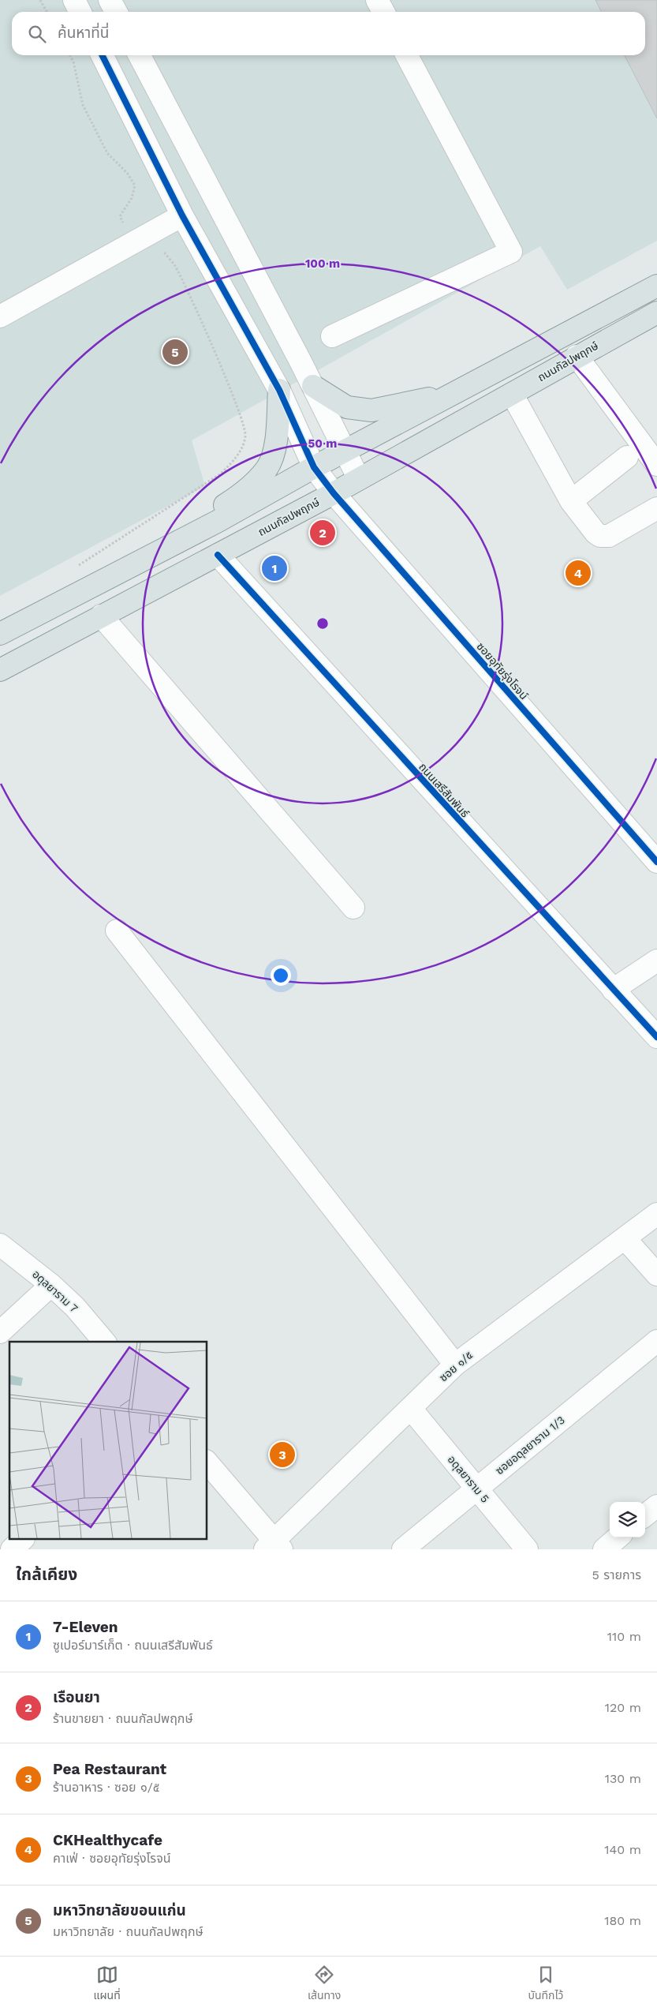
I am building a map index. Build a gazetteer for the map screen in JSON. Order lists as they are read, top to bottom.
{
  "streets": {
    "main road": ["ถนนกัลปพฤกษ์"],
    "street": [
      "ซอยอุทัยรุ่งโรจน์",
      "ถนนเสรีสัมพันธ์",
      "อดุลยาราม 7",
      "ซอย ๑/๕",
      "ซอยอดุลยาราม 1/3",
      "อดุลยาราม 5"
    ]
  },
  "crossings": [
    ["ถนนกัลปพฤกษ์", "ซอยอุทัยรุ่งโรจน์"],
    ["ถนนกัลปพฤกษ์", "ถนนเสรีสัมพันธ์"],
    ["ซอย ๑/๕", "อดุลยาราม 5"],
    ["ซอยอดุลยาราม 1/3", "อดุลยาราม 5"]
  ],
  "page": {
    "search": "ค้นหาที่นี่",
    "pins": [
      "5",
      "2",
      "1",
      "4",
      "3"
    ],
    "heading": ["ใกล้เคียง", "5 รายการ"],
    "list": [
      {
        "mark": "1",
        "name": "7-Eleven",
        "note": "ซูเปอร์มาร์เก็ต · ถนนเสรีสัมพันธ์",
        "value": "110 m"
      },
      {
        "mark": "2",
        "name": "เรือนยา",
        "note": "ร้านขายยา · ถนนกัลปพฤกษ์",
        "value": "120 m"
      },
      {
        "mark": "3",
        "name": "Pea Restaurant",
        "note": "ร้านอาหาร · ซอย ๑/๕",
        "value": "130 m"
      },
      {
        "mark": "4",
        "name": "CKHealthycafe",
        "note": "คาเฟ่ · ซอยอุทัยรุ่งโรจน์",
        "value": "140 m"
      },
      {
        "mark": "5",
        "name": "มหาวิทยาลัยขอนแก่น",
        "note": "มหาวิทยาลัย · ถนนกัลปพฤกษ์",
        "value": "180 m"
      }
    ],
    "nav": ["แผนที่", "เส้นทาง", "บันทึกไว้"]
  },
  "rings": ["100 m", "50 m"]
}
